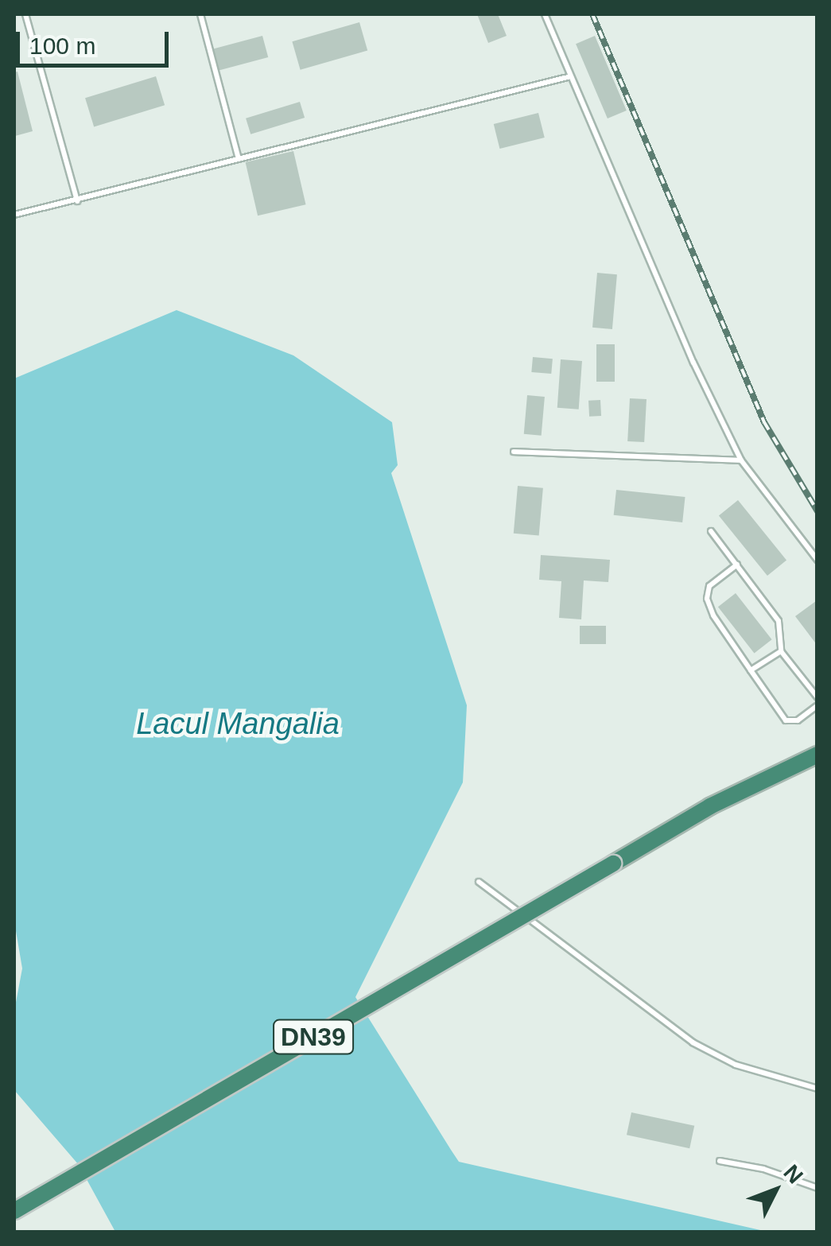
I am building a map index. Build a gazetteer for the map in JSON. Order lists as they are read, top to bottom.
{
  "streets": {
    "highway": ["DN39"]
  },
  "water": ["Lacul Mangalia"],
  "scale_bar": "100 m",
  "north": "top right"
}
